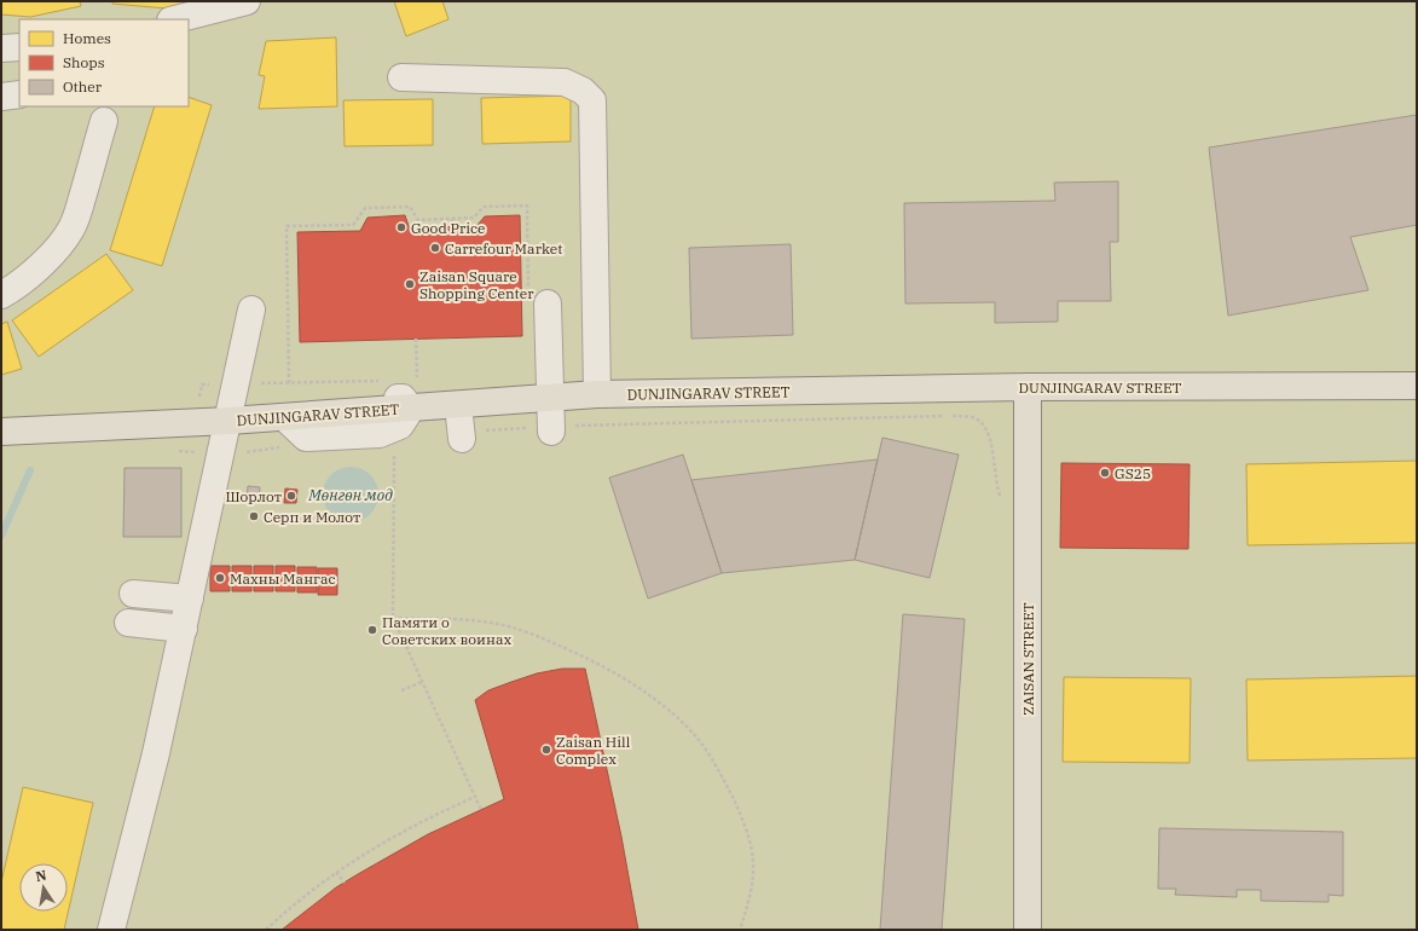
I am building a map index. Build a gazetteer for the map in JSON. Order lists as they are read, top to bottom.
{
  "streets": {
    "main road": ["DUNJINGARAV STREET", "ZAISAN STREET"]
  },
  "crossings": [
    ["DUNJINGARAV STREET", "ZAISAN STREET"]
  ],
  "water": ["Мөнгөн мод"],
  "places": [
    "Good Price",
    "Carrefour Market",
    "Zaisan Square Shopping Center",
    "GS25",
    "Шорлот",
    "Серп и Молот",
    "Махны Мангас",
    "Памяти о Советских воинах",
    "Zaisan Hill Complex"
  ],
  "legend": ["Homes", "Shops", "Other"],
  "north": "top"
}
